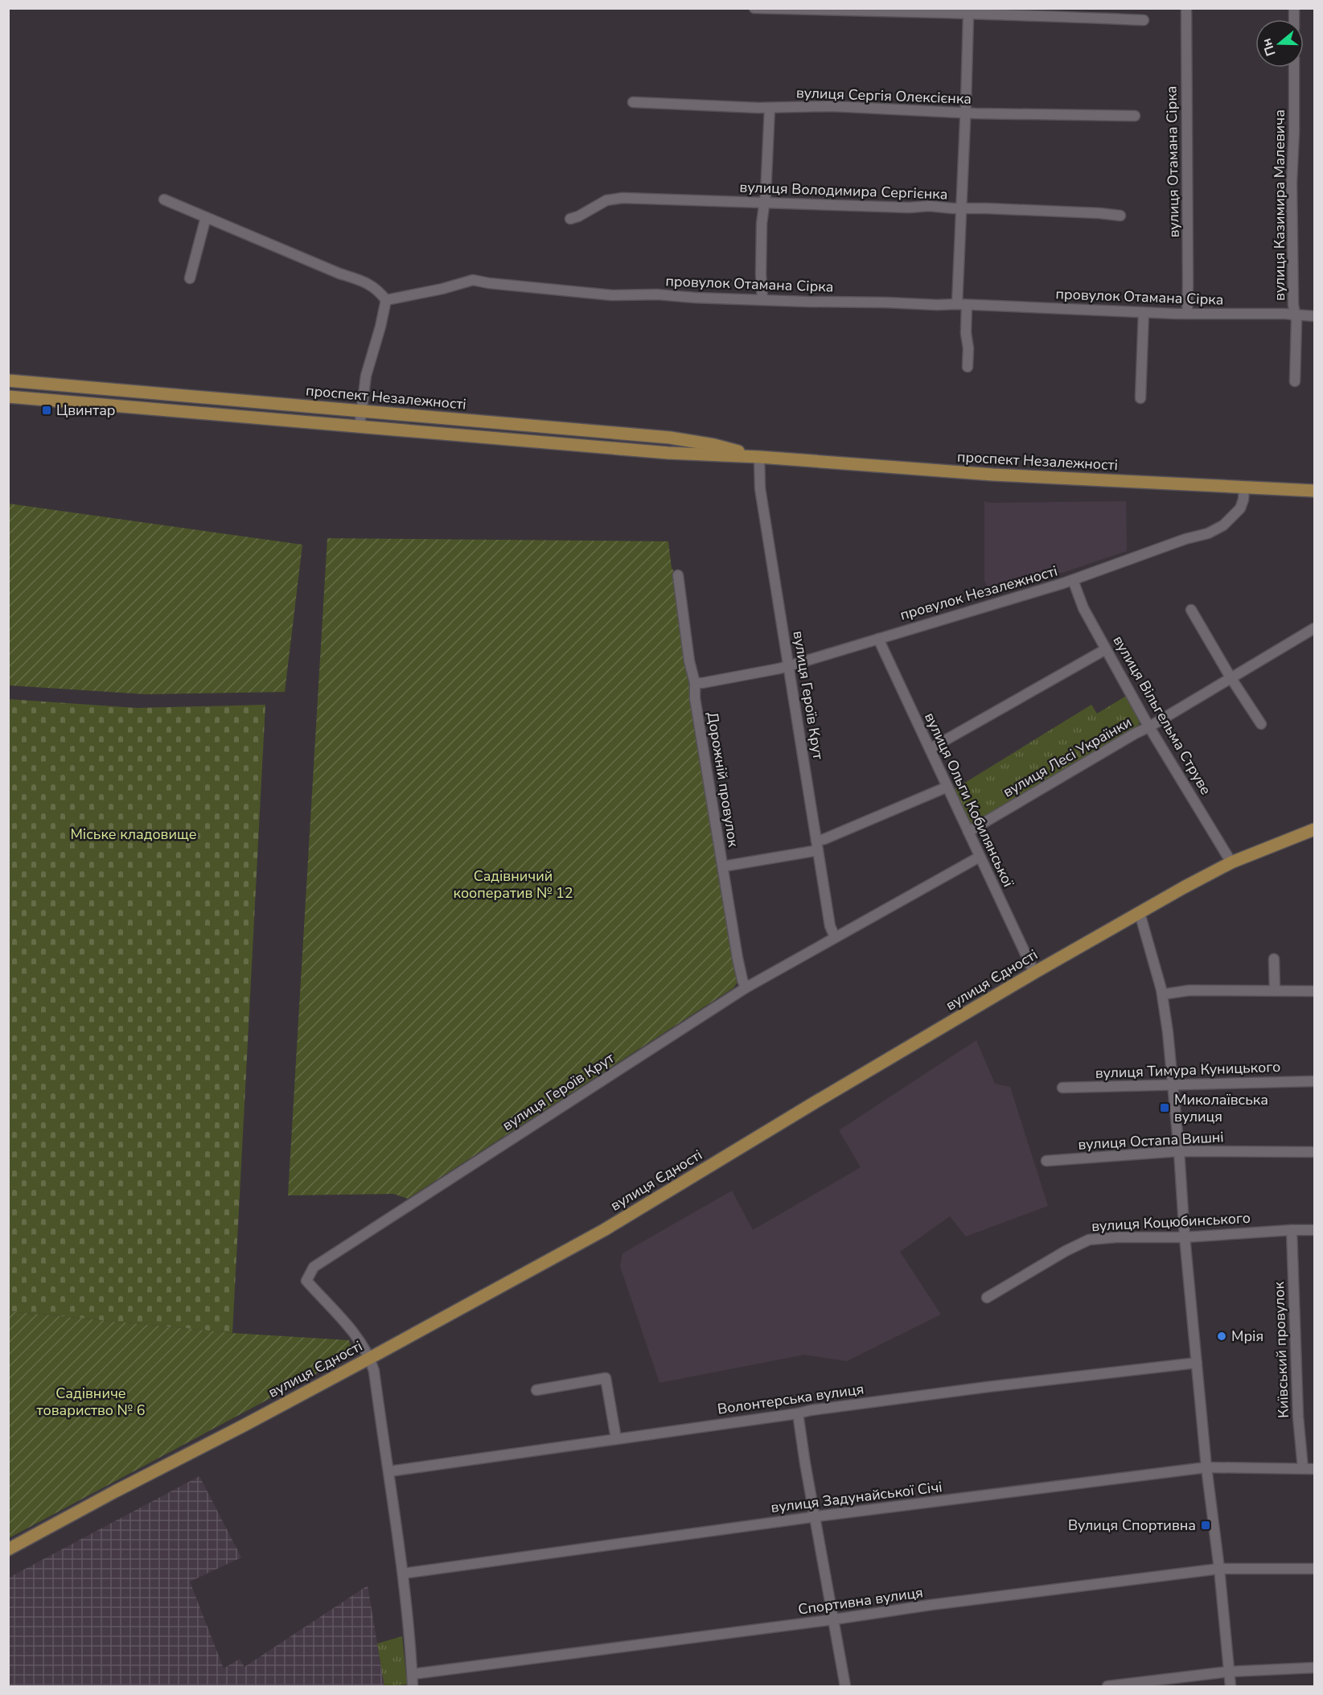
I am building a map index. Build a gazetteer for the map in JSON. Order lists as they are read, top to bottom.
{
  "streets": {
    "main road": ["проспект Незалежності", "вулиця Єдності"],
    "street": [
      "вулиця Сергія Олексієнка",
      "вулиця Отамана Сірка",
      "вулиця Володимира Сергієнка",
      "вулиця Казимира Малевича",
      "провулок Отамана Сірка",
      "провулок Незалежності",
      "вулиця Героїв Крут",
      "вулиця Вільгельма Струве",
      "вулиця Лесі Українки",
      "Дорожній провулок",
      "вулиця Ольги Кобилянської",
      "вулиця Тимура Куницького",
      "вулиця Остапа Вишні",
      "вулиця Коцюбинського",
      "Київський провулок",
      "Волонтерська вулиця",
      "вулиця Задунайської Січі",
      "Спортивна вулиця"
    ]
  },
  "crossings": [
    ["вулиця Отамана Сірка", "провулок Отамана Сірка"],
    ["вулиця Казимира Малевича", "провулок Отамана Сірка"],
    ["проспект Незалежності", "провулок Незалежності"],
    ["проспект Незалежності", "вулиця Героїв Крут"],
    ["провулок Незалежності", "вулиця Героїв Крут"],
    ["провулок Незалежності", "вулиця Вільгельма Струве"],
    ["провулок Незалежності", "Дорожній провулок"],
    ["провулок Незалежності", "вулиця Ольги Кобилянської"],
    ["вулиця Героїв Крут", "Дорожній провулок"],
    ["вулиця Героїв Крут", "вулиця Ольги Кобилянської"],
    ["вулиця Героїв Крут", "вулиця Єдності"],
    ["вулиця Вільгельма Струве", "вулиця Лесі Українки"],
    ["вулиця Вільгельма Струве", "вулиця Єдності"],
    ["вулиця Лесі Українки", "вулиця Ольги Кобилянської"],
    ["вулиця Ольги Кобилянської", "вулиця Єдності"],
    ["вулиця Коцюбинського", "Київський провулок"],
    ["Київський провулок", "вулиця Задунайської Січі"]
  ],
  "parks": ["Міське кладовище", "Садівничий кооператив № 12", "Садівниче товариство № 6"],
  "places": {
    "transit": ["Цвинтар", "Миколаївська вулиця", "Вулиця Спортивна"],
    "other": ["Мрія"]
  },
  "north": "left"
}
